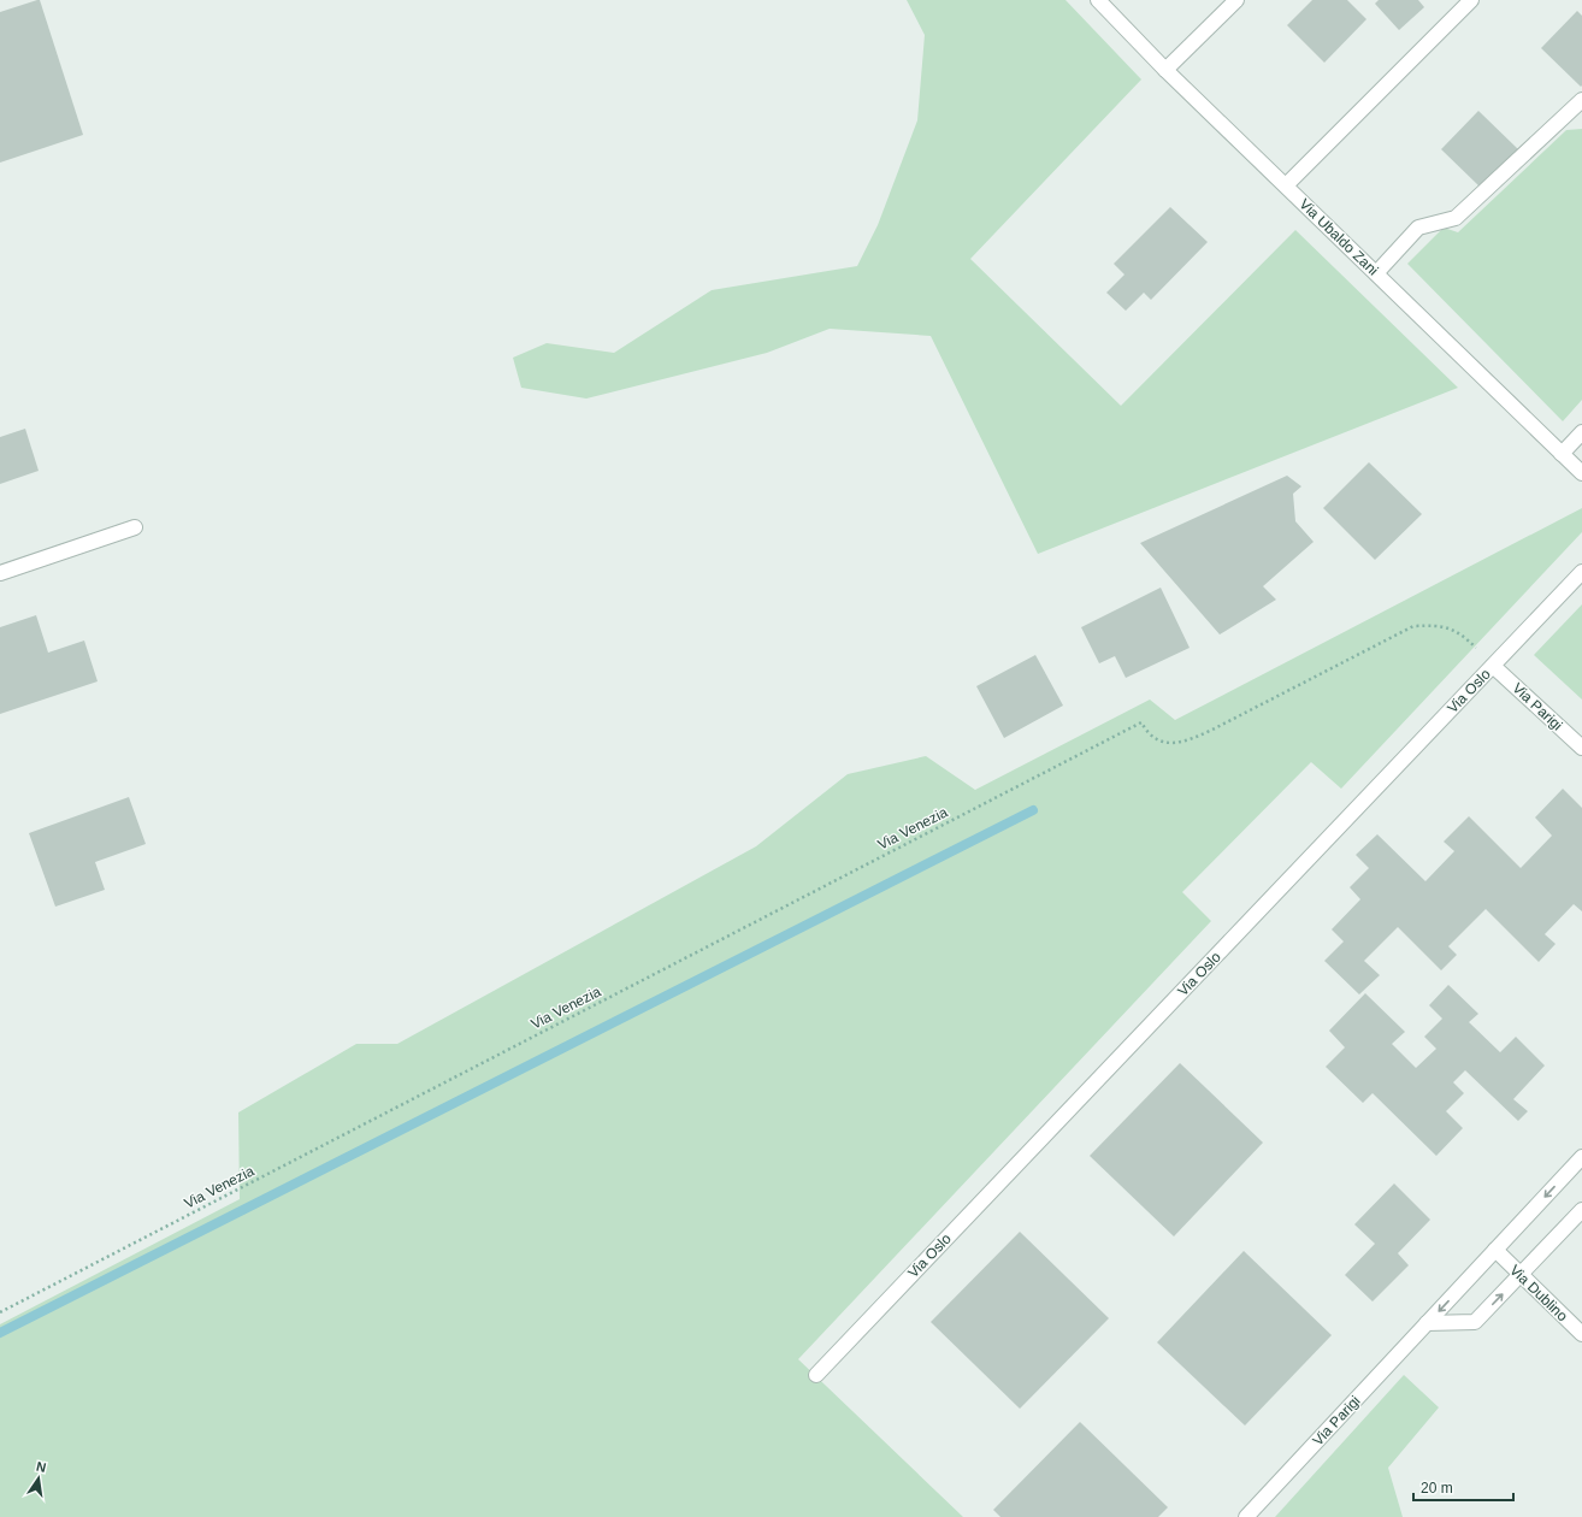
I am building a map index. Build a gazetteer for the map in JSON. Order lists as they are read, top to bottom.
{
  "streets": {
    "street": [
      "Via Ubaldo Zani",
      "Via Oslo",
      "Via Parigi",
      "Via Dublino"
    ],
    "path": ["Via Venezia"]
  },
  "crossings": [
    ["Via Oslo", "Via Parigi"],
    ["Via Oslo", "Via Venezia"],
    ["Via Parigi", "Via Venezia"],
    ["Via Parigi", "Via Dublino"]
  ],
  "scale_bar": "20 m",
  "north": "top"
}
